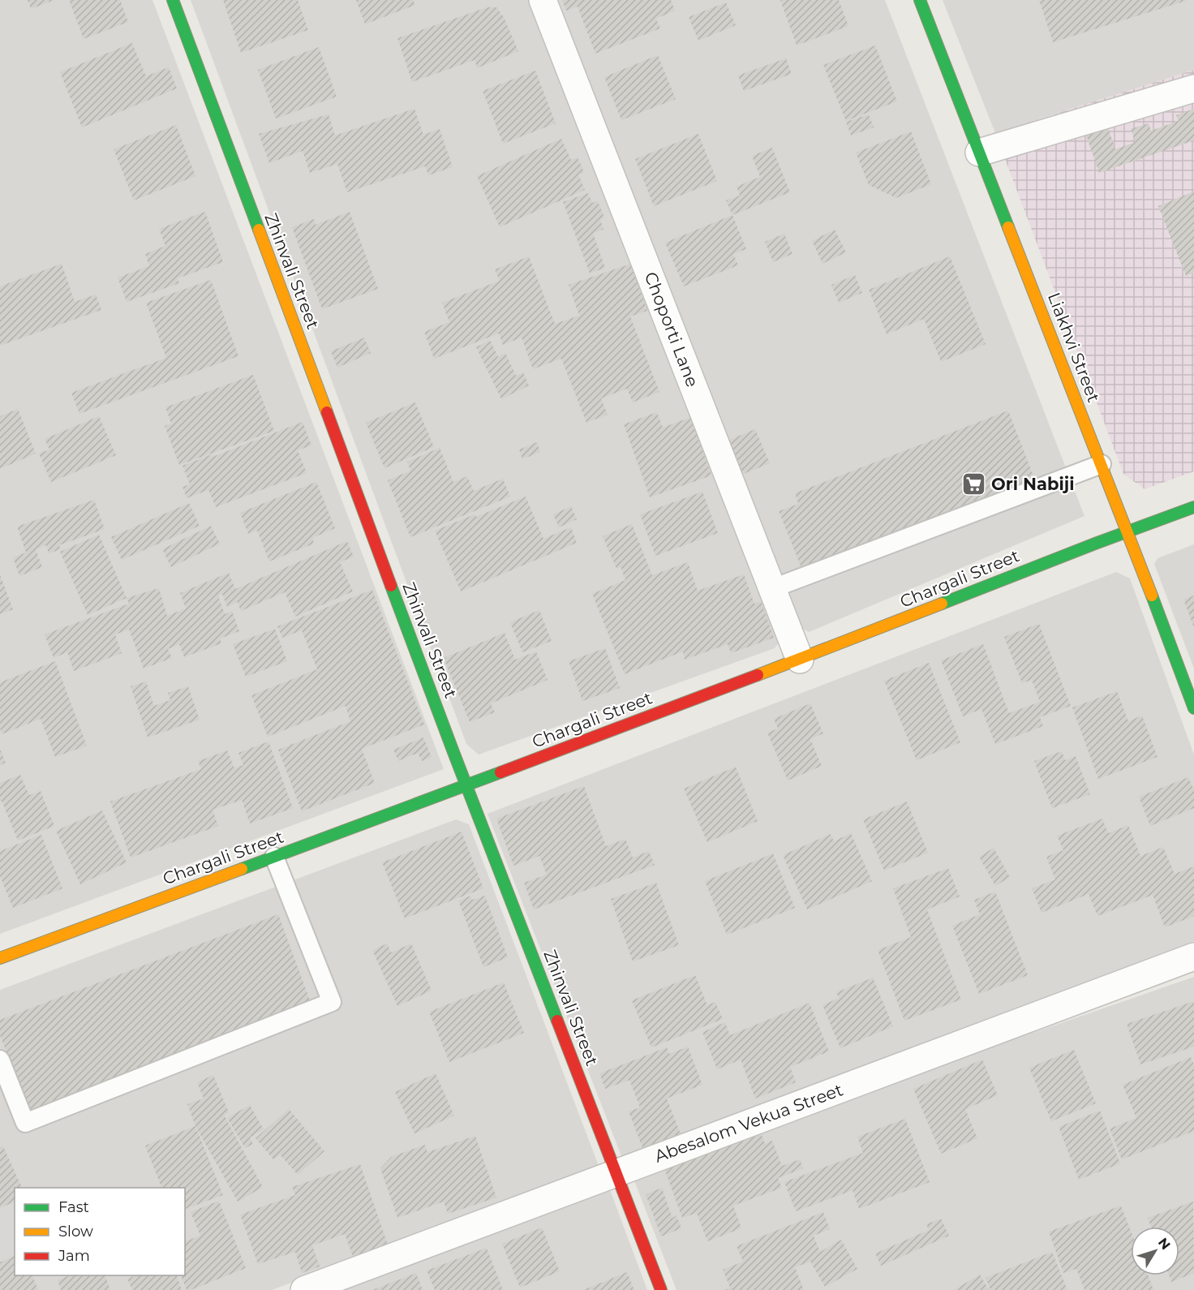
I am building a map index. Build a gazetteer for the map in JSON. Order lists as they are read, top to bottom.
{
  "streets": {
    "street": [
      "Zhinvali Street",
      "Choporti Lane",
      "Liakhvi Street",
      "Chargali Street",
      "Abesalom Vekua Street"
    ]
  },
  "crossings": [
    ["Zhinvali Street", "Chargali Street"],
    ["Zhinvali Street", "Abesalom Vekua Street"],
    ["Choporti Lane", "Chargali Street"],
    ["Liakhvi Street", "Chargali Street"]
  ],
  "places": {
    "supermarket": ["Ori Nabiji"]
  },
  "legend": ["Fast", "Slow", "Jam"],
  "north": "top right"
}
